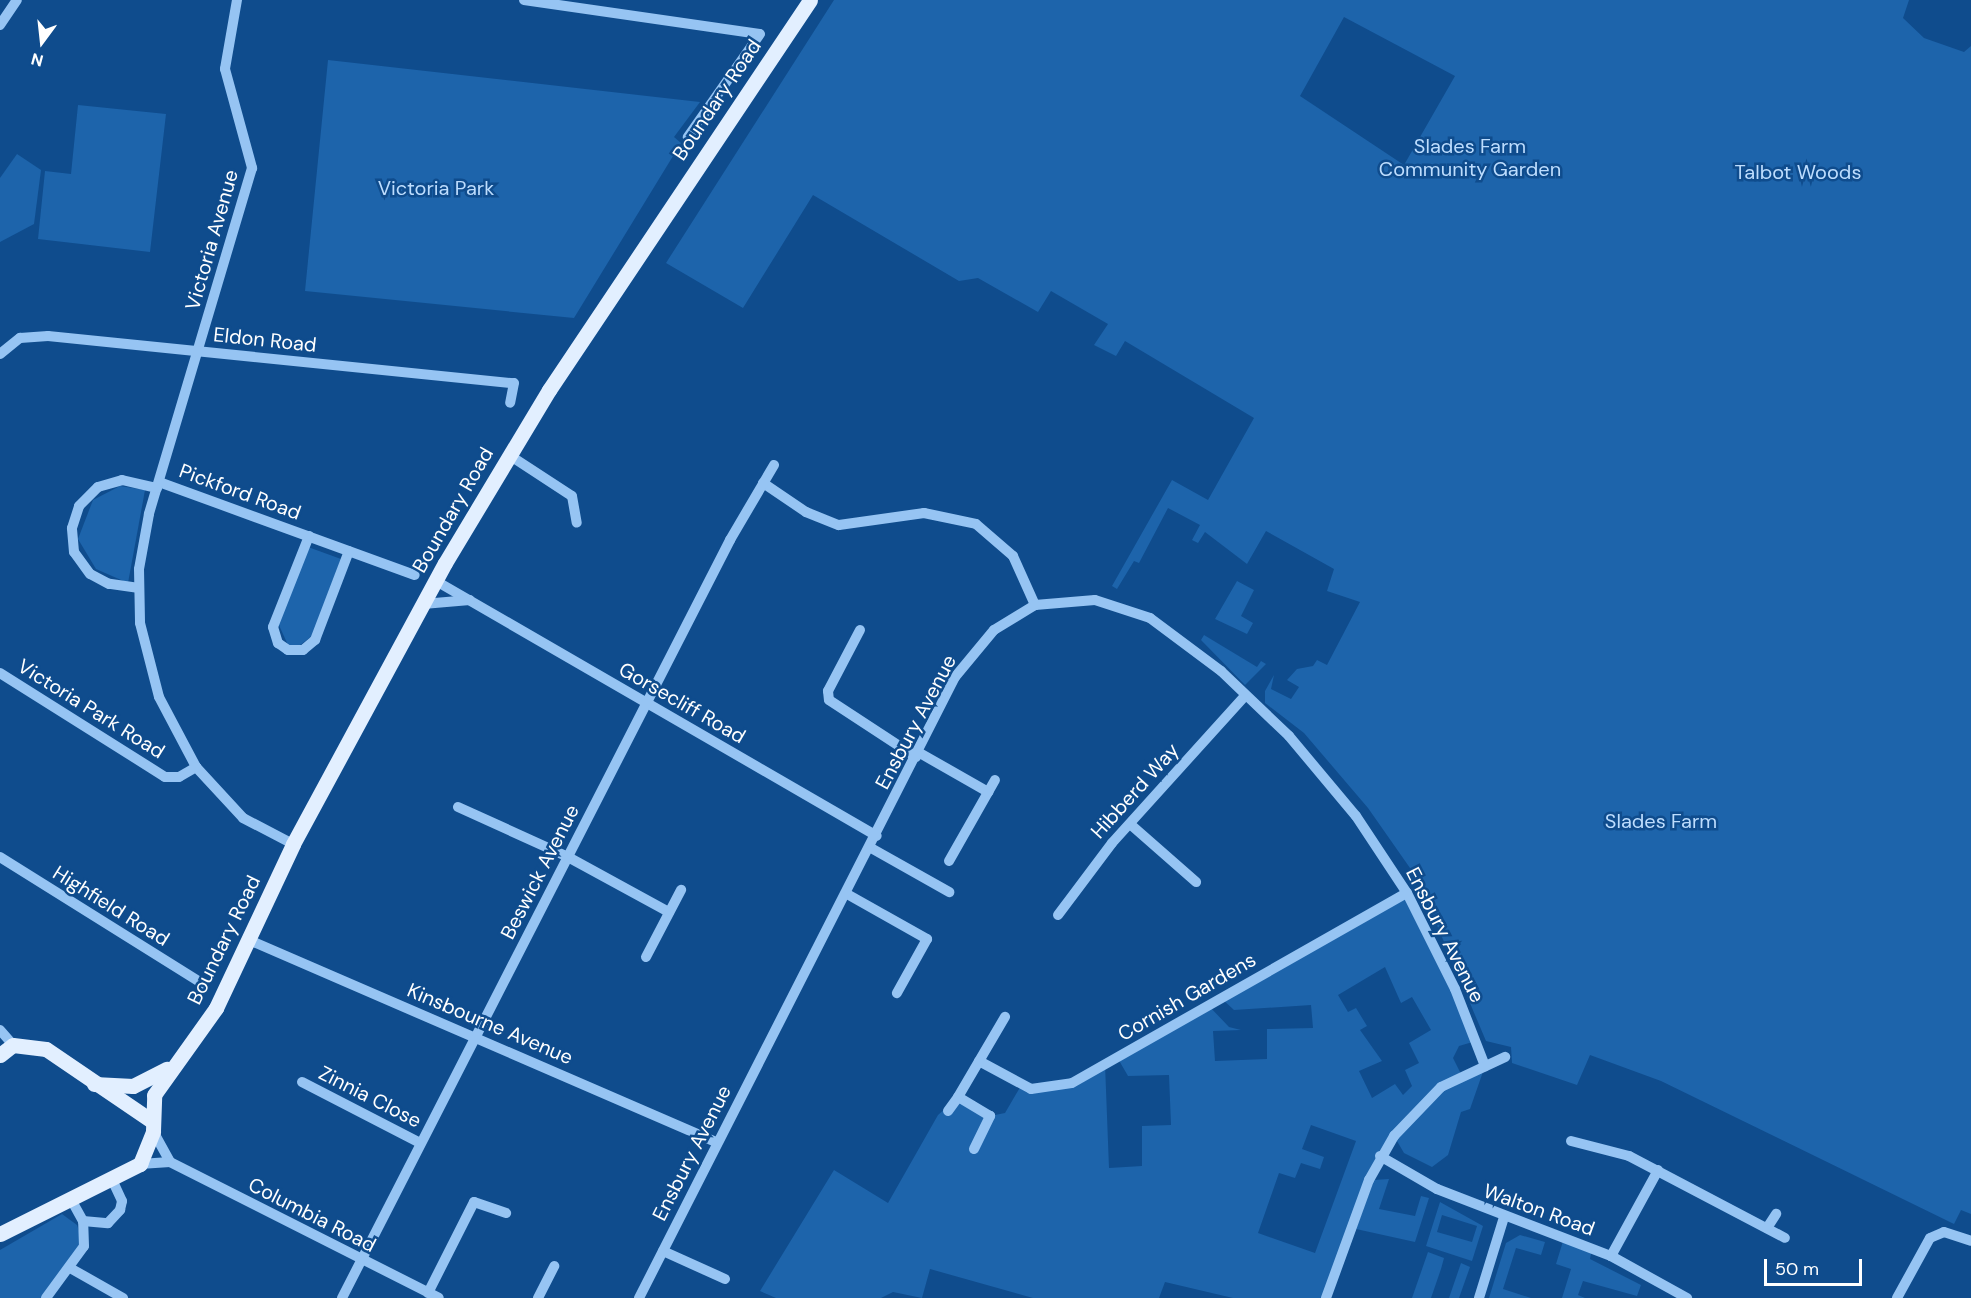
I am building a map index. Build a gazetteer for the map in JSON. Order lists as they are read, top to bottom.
{
  "streets": {
    "main road": ["Boundary Road"],
    "street": [
      "Victoria Avenue",
      "Eldon Road",
      "Pickford Road",
      "Gorsecliff Road",
      "Victoria Park Road",
      "Ensbury Avenue",
      "Hibberd Way",
      "Beswick Avenue",
      "Highfield Road",
      "Cornish Gardens",
      "Kinsbourne Avenue",
      "Zinnia Close",
      "Walton Road",
      "Columbia Road"
    ]
  },
  "crossings": [
    ["Boundary Road", "Victoria Avenue"],
    ["Boundary Road", "Gorsecliff Road"],
    ["Boundary Road", "Kinsbourne Avenue"],
    ["Victoria Avenue", "Eldon Road"],
    ["Victoria Avenue", "Pickford Road"],
    ["Victoria Avenue", "Victoria Park Road"],
    ["Gorsecliff Road", "Ensbury Avenue"],
    ["Gorsecliff Road", "Beswick Avenue"],
    ["Ensbury Avenue", "Hibberd Way"],
    ["Ensbury Avenue", "Cornish Gardens"],
    ["Ensbury Avenue", "Kinsbourne Avenue"],
    ["Beswick Avenue", "Kinsbourne Avenue"],
    ["Beswick Avenue", "Zinnia Close"],
    ["Beswick Avenue", "Columbia Road"]
  ],
  "parks": [
    "Slades Farm Community Garden",
    "Talbot Woods",
    "Victoria Park",
    "Slades Farm"
  ],
  "scale_bar": "50 m",
  "north": "bottom"
}
